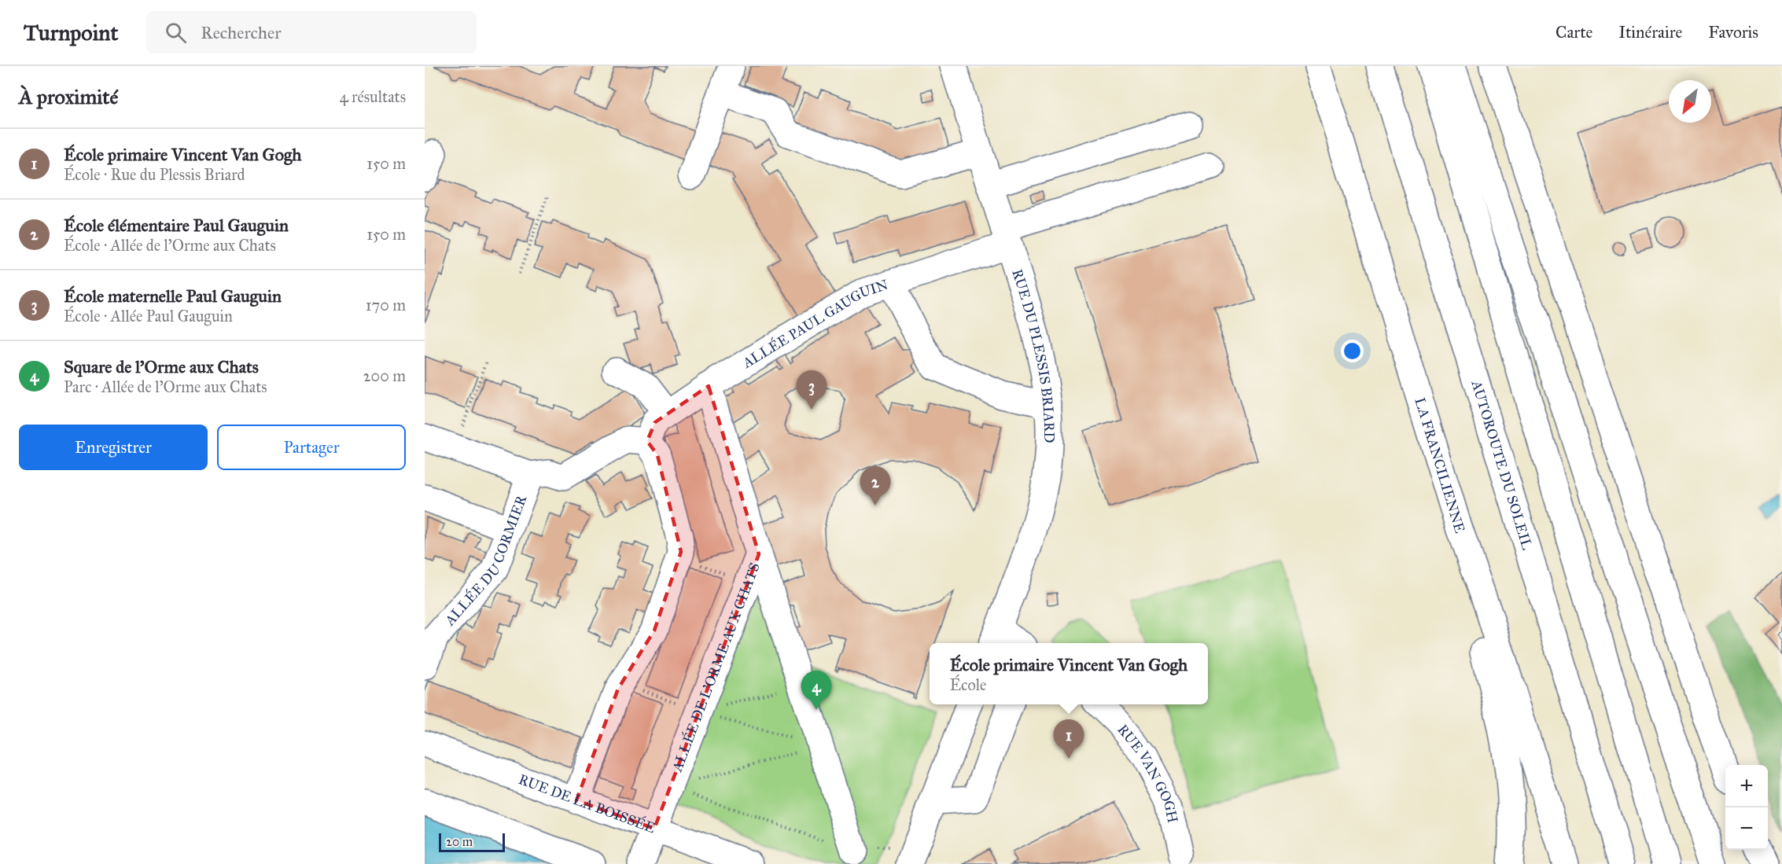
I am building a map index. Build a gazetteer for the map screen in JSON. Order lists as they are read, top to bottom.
{
  "streets": {
    "main road": [
      "ALLÉE PAUL GAUGUIN",
      "RUE DU PLESSIS BRIARD",
      "AUTOROUTE DU SOLEIL",
      "LA FRANCILIENNE",
      "ALLÉE DU CORMIER",
      "ALLÉE DE L'ORME AUX CHATS",
      "RUE VAN GOGH",
      "RUE DE LA BOISSÉE"
    ]
  },
  "crossings": [
    ["ALLÉE PAUL GAUGUIN", "RUE DU PLESSIS BRIARD"],
    ["ALLÉE PAUL GAUGUIN", "ALLÉE DE L'ORME AUX CHATS"],
    ["ALLÉE DE L'ORME AUX CHATS", "RUE DE LA BOISSÉE"]
  ],
  "scale_bar": "20 m",
  "north": "bottom left",
  "page": {
    "header": "Turnpoint",
    "search": "Rechercher",
    "nav": ["Carte", "Itinéraire", "Favoris"],
    "heading": ["À proximité", "4 résultats"],
    "list": [
      {
        "mark": "1",
        "name": "École primaire Vincent Van Gogh",
        "note": "École · Rue du Plessis Briard",
        "value": "150 m"
      },
      {
        "mark": "2",
        "name": "École élémentaire Paul Gauguin",
        "note": "École · Allée de l'Orme aux Chats",
        "value": "150 m"
      },
      {
        "mark": "3",
        "name": "École maternelle Paul Gauguin",
        "note": "École · Allée Paul Gauguin",
        "value": "170 m"
      },
      {
        "mark": "4",
        "name": "Square de l'Orme aux Chats",
        "note": "Parc · Allée de l'Orme aux Chats",
        "value": "200 m"
      }
    ],
    "pins": [
      "3",
      "2",
      "4",
      "1"
    ],
    "buttons": ["Enregistrer", "Partager"],
    "popup": ["École primaire Vincent Van Gogh", "École"],
    "map_buttons": ["+", "−"],
    "scale": "20 m"
  }
}
